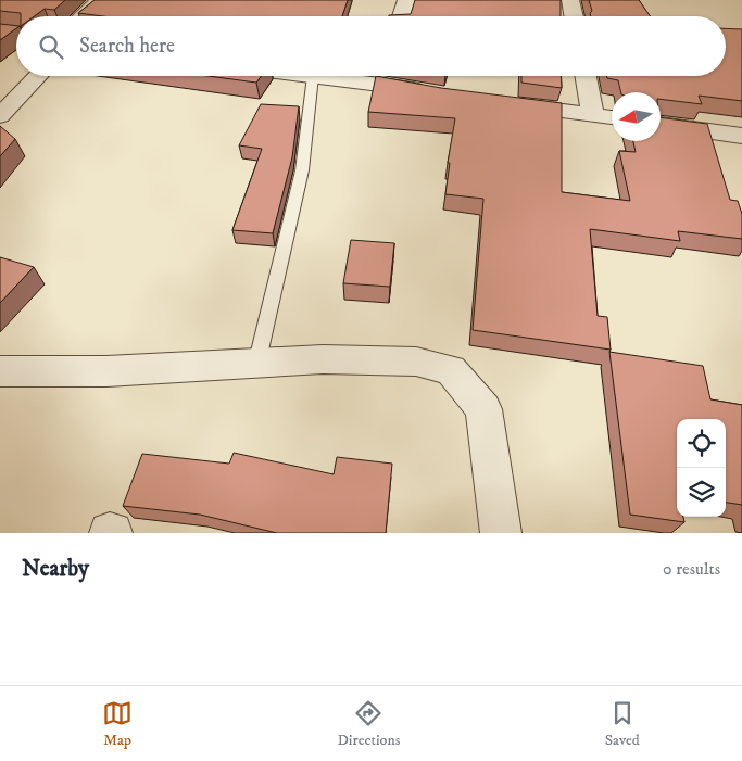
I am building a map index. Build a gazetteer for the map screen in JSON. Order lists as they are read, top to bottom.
{
  "north": "left",
  "page": {
    "search": "Search here",
    "heading": ["Nearby", "0 results"],
    "nav": ["Map", "Directions", "Saved"]
  }
}
